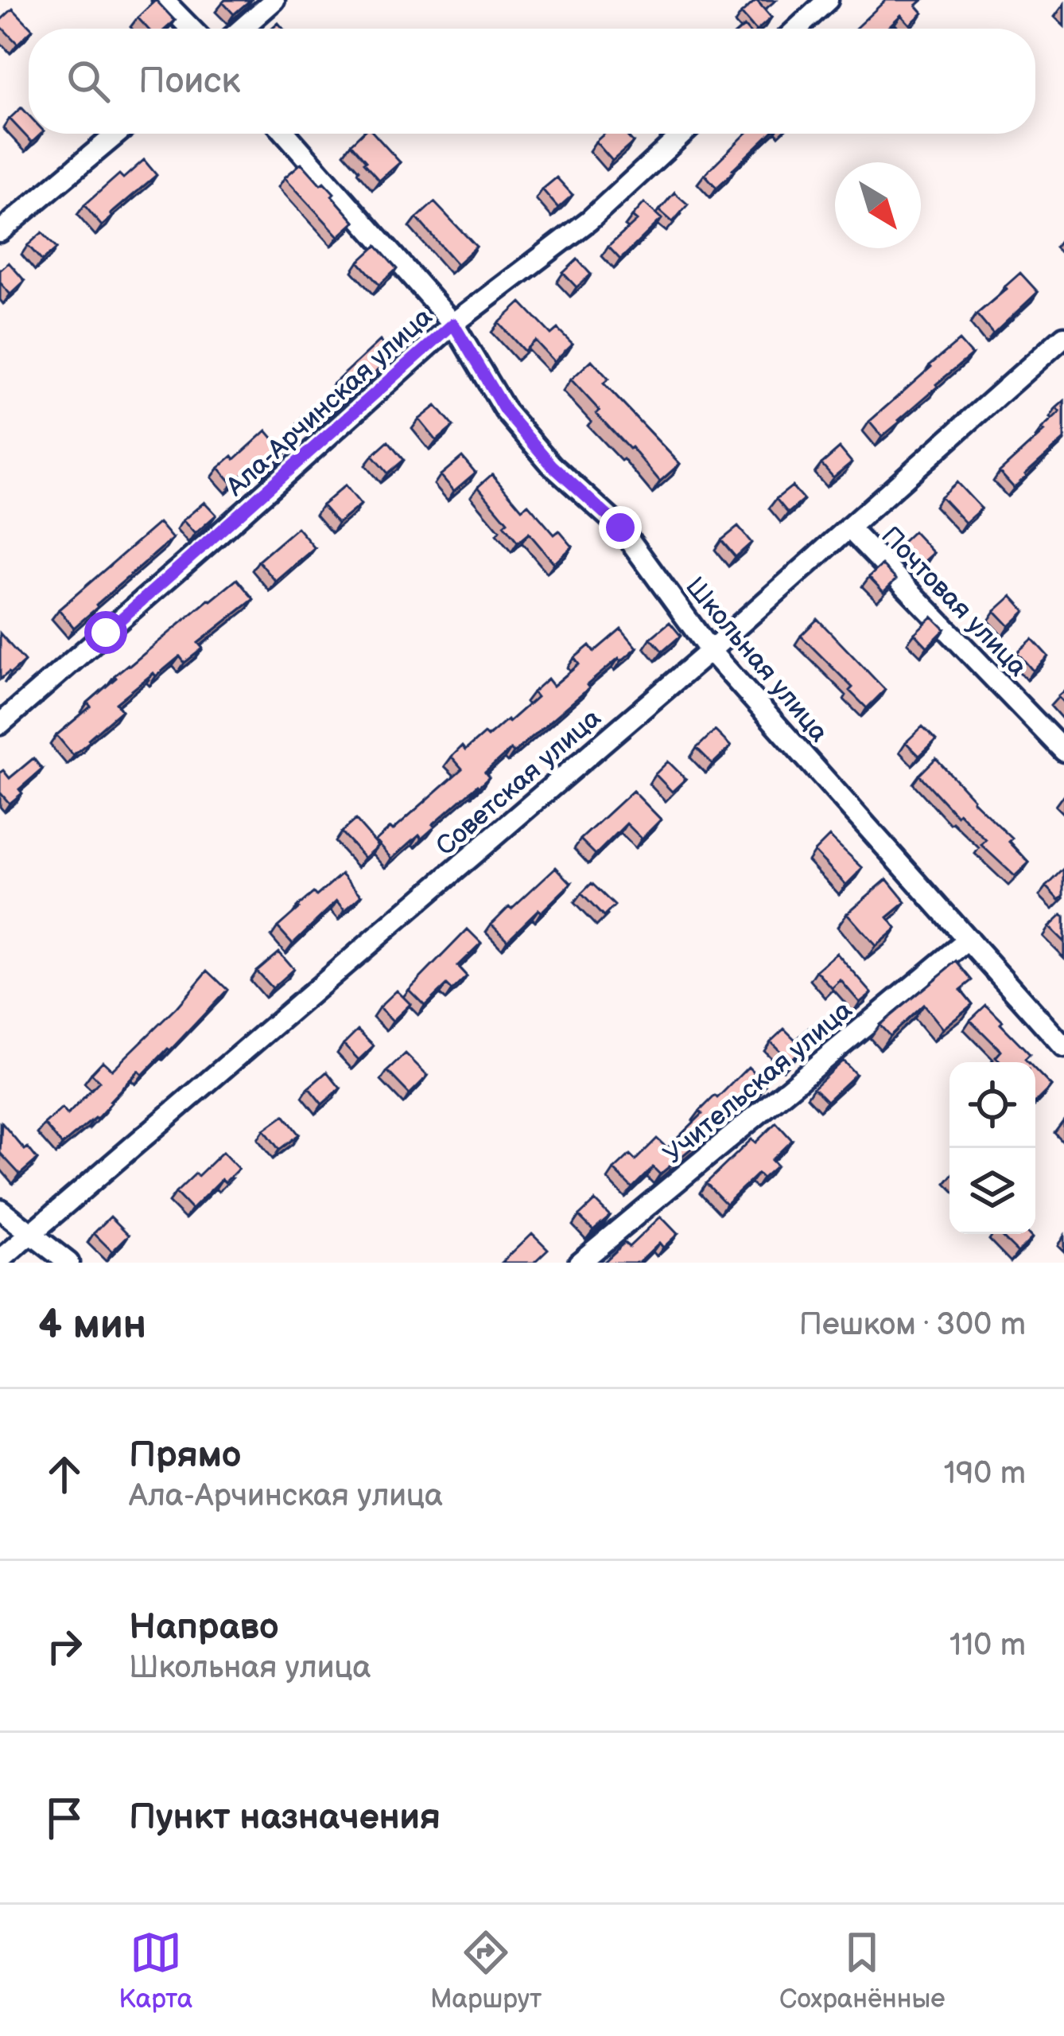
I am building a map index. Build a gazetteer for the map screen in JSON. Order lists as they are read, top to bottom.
{
  "streets": {
    "street": [
      "Ала-Арчинская улица",
      "Почтовая улица",
      "Школьная улица",
      "Советская улица",
      "Учительская улица"
    ]
  },
  "crossings": [
    ["Ала-Арчинская улица", "Школьная улица"],
    ["Почтовая улица", "Советская улица"],
    ["Школьная улица", "Советская улица"],
    ["Школьная улица", "Учительская улица"]
  ],
  "north": "bottom right",
  "page": {
    "search": "Поиск",
    "heading": ["4 мин", "Пешком · 300 m"],
    "list": [
      ["Прямо", "Ала-Арчинская улица", "190 m"],
      ["Направо", "Школьная улица", "110 m"],
      "Пункт назначения"
    ],
    "nav": ["Карта", "Маршрут", "Сохранённые"]
  }
}
